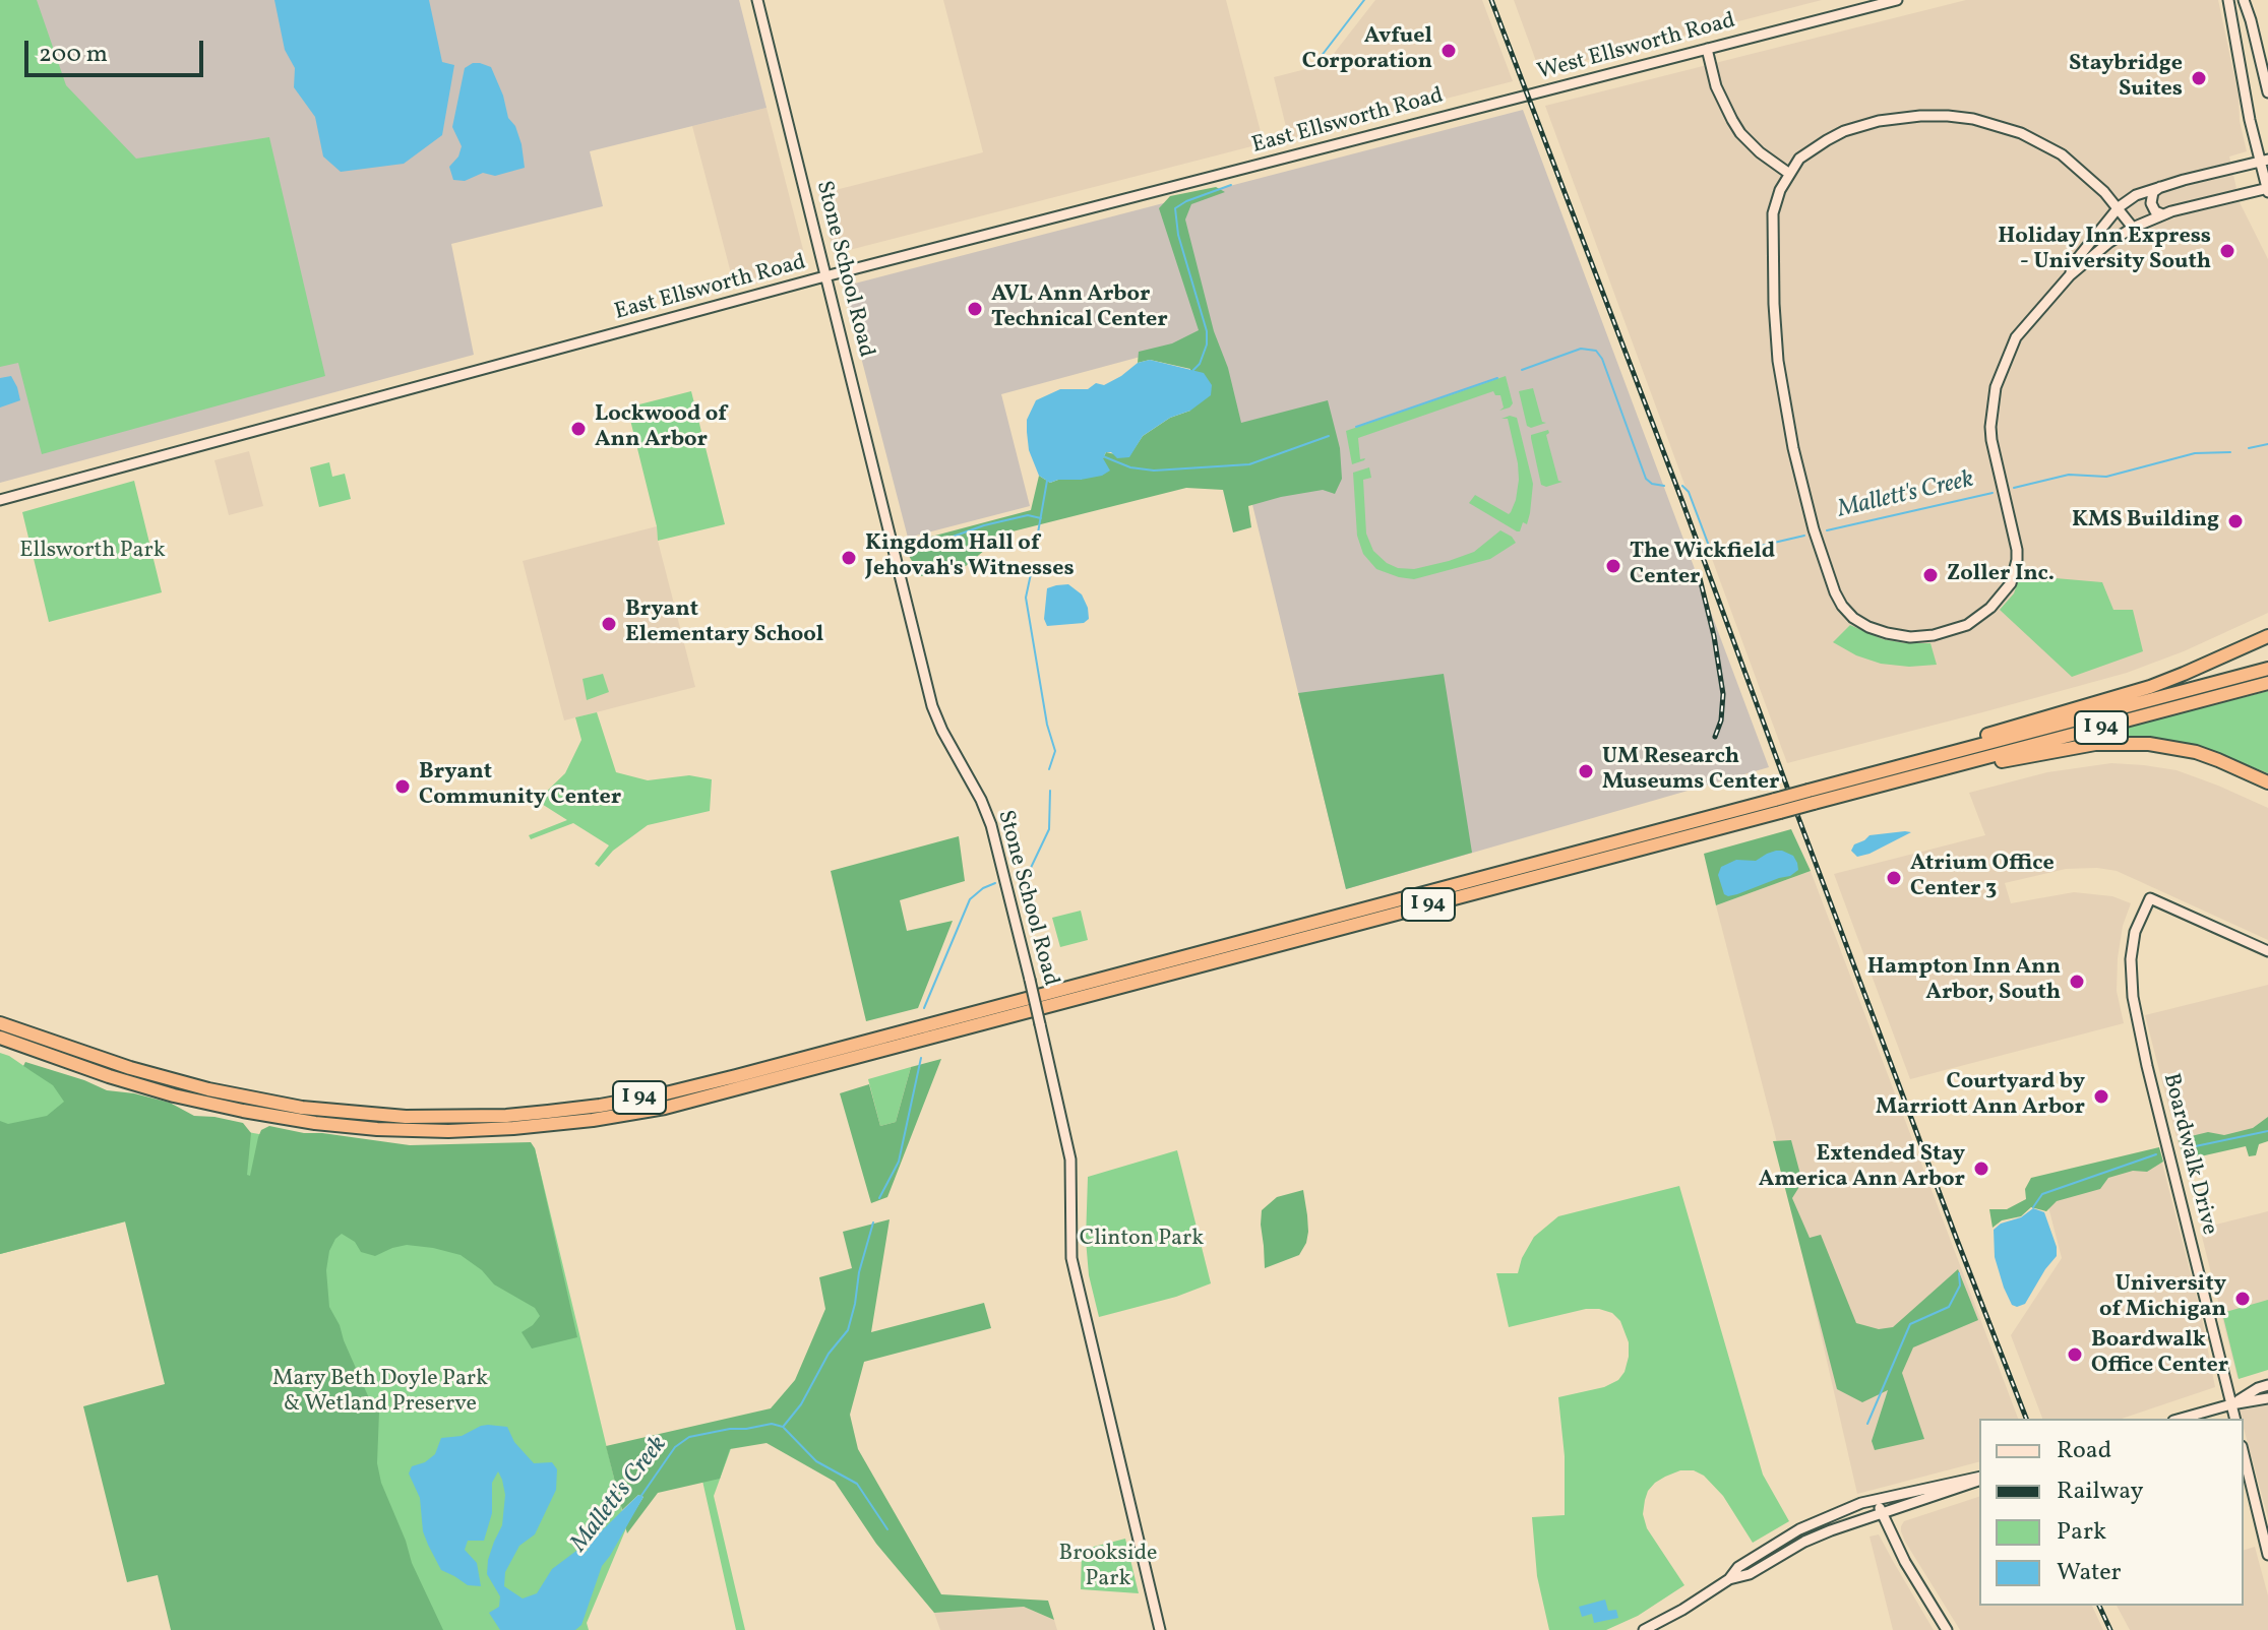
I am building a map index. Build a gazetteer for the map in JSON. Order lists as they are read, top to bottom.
{
  "streets": {
    "highway": ["I 94"],
    "main road": [
      "West Ellsworth Road",
      "East Ellsworth Road",
      "Stone School Road",
      "Boardwalk Drive"
    ]
  },
  "crossings": [
    ["West Ellsworth Road", "East Ellsworth Road"],
    ["East Ellsworth Road", "Stone School Road"]
  ],
  "water": ["Mallett's Creek"],
  "parks": [
    "Ellsworth Park",
    "Clinton Park",
    "Mary Beth Doyle Park & Wetland Preserve",
    "Brookside Park"
  ],
  "places": [
    "Avfuel Corporation",
    "Staybridge Suites",
    "Holiday Inn Express - University South",
    "AVL Ann Arbor Technical Center",
    "Lockwood of Ann Arbor",
    "KMS Building",
    "Kingdom Hall of Jehovah's Witnesses",
    "The Wickfield Center",
    "Zoller Inc.",
    "Bryant Elementary School",
    "UM Research Museums Center",
    "Bryant Community Center",
    "Atrium Office Center 3",
    "Hampton Inn Ann Arbor, South",
    "Courtyard by Marriott Ann Arbor",
    "Extended Stay America Ann Arbor",
    "University of Michigan",
    "Boardwalk Office Center"
  ],
  "legend": [
    "Road",
    "Railway",
    "Park",
    "Water"
  ],
  "scale_bar": "200 m"
}
